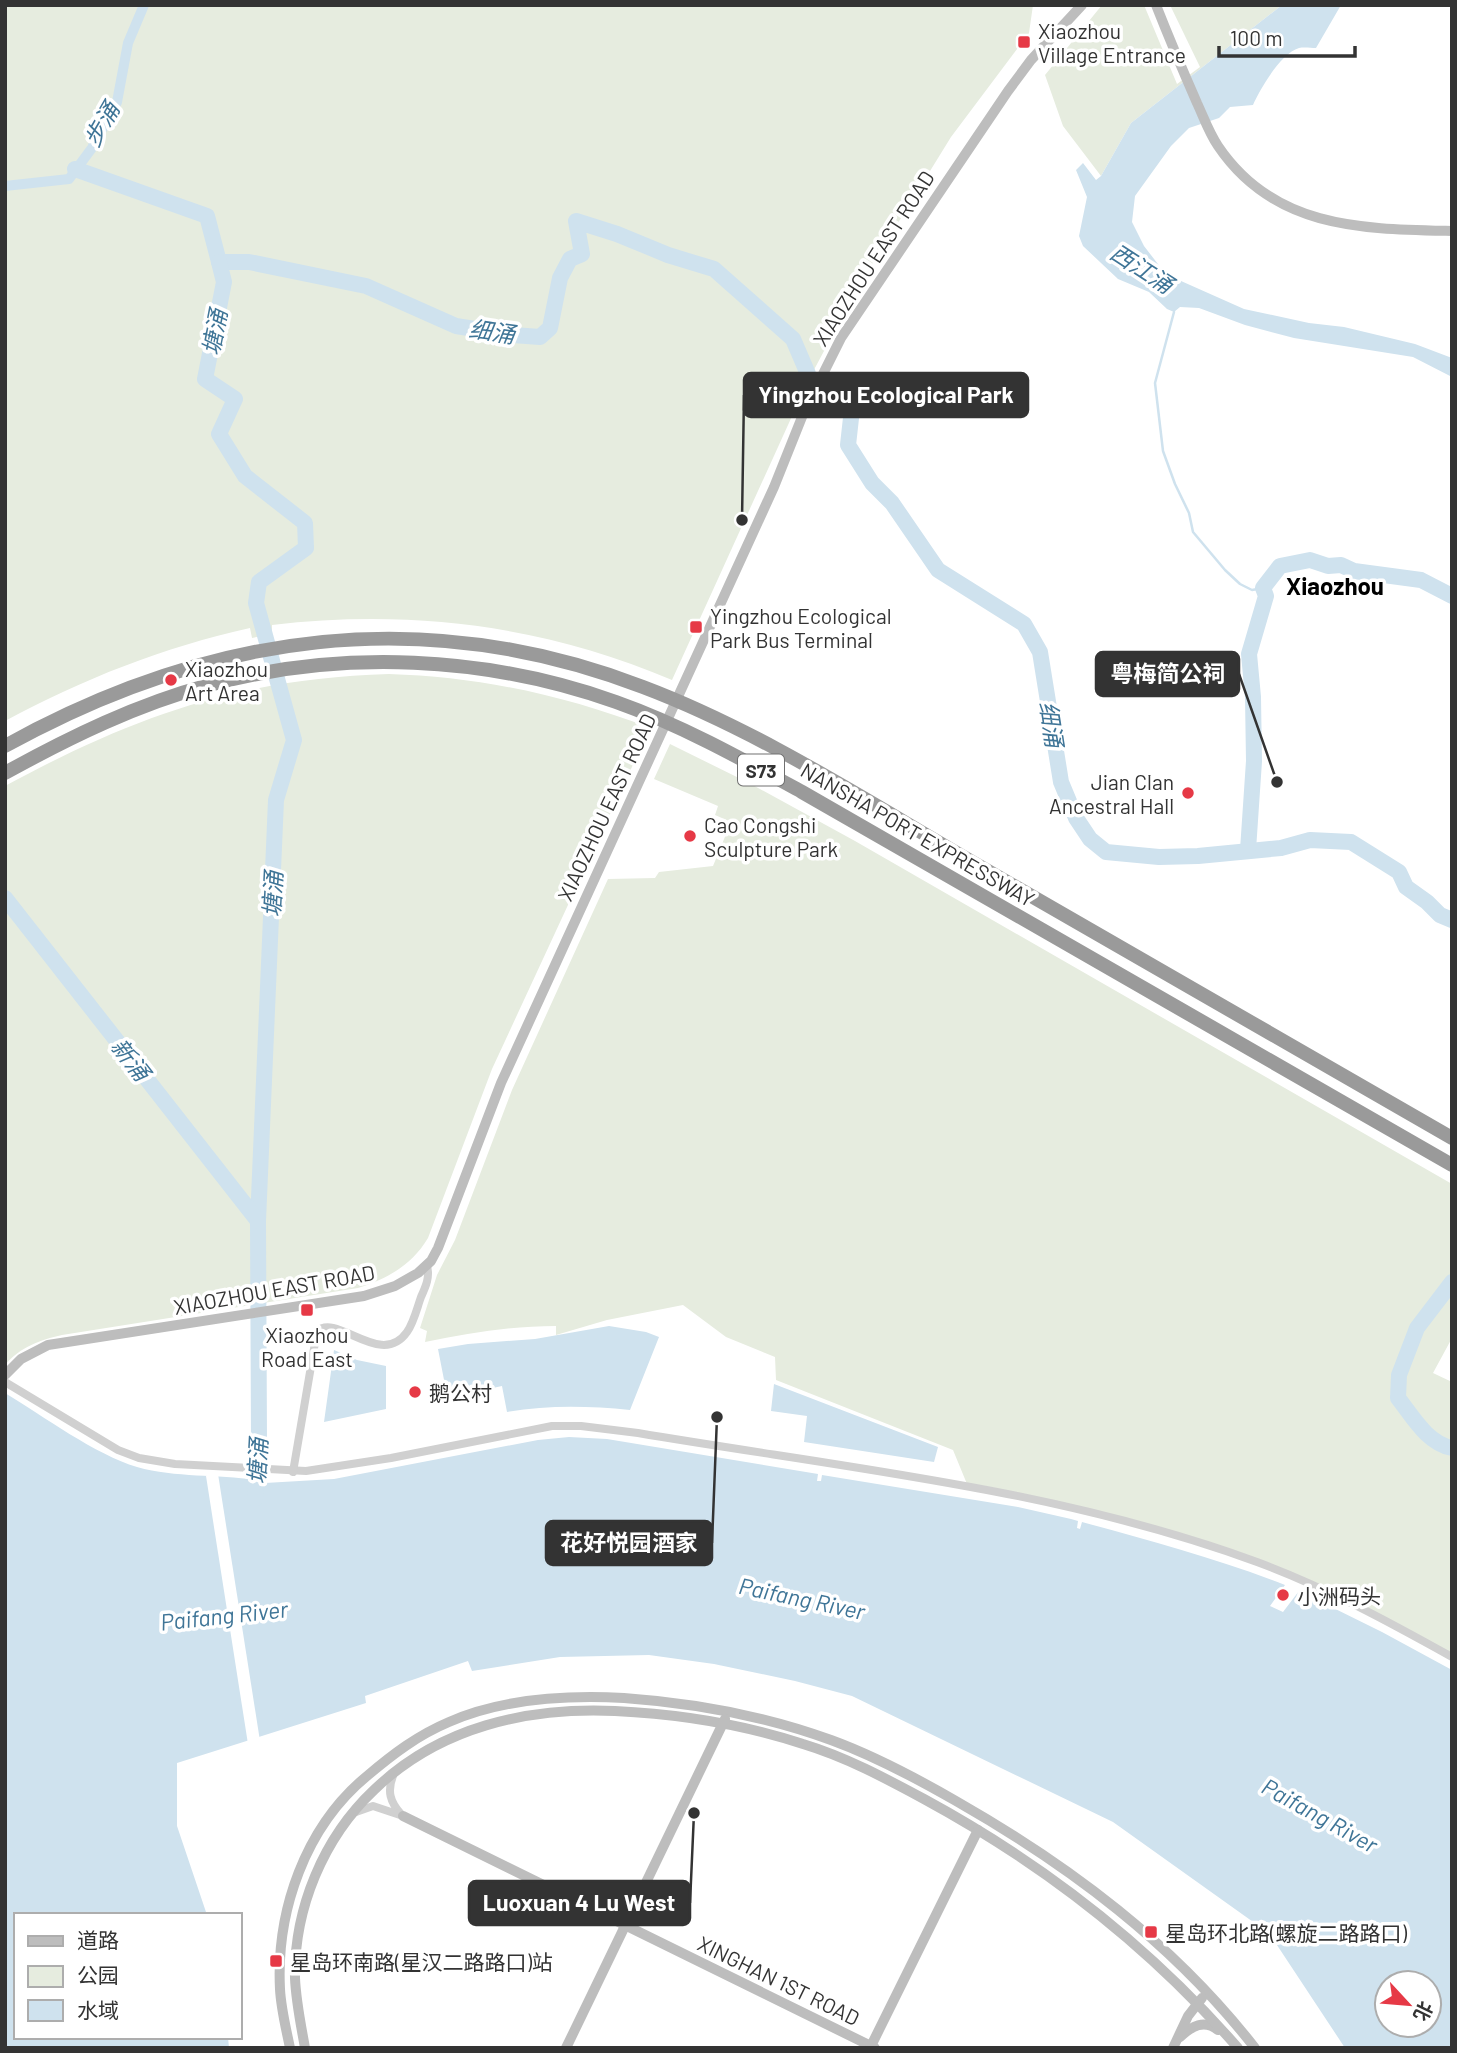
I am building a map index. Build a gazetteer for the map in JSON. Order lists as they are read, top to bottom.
{
  "streets": {
    "highway": ["S73", "NANSHA PORT EXPRESSWAY"],
    "main road": ["XIAOZHOU EAST ROAD", "XINGHAN 1ST ROAD"]
  },
  "districts": ["Xiaozhou"],
  "water": [
    "步涌",
    "西江涌",
    "细涌",
    "塘涌",
    "新涌",
    "Paifang River"
  ],
  "places": {
    "transit": [
      "Xiaozhou Village Entrance",
      "Yingzhou Ecological Park Bus Terminal",
      "Xiaozhou Road East",
      "星岛环北路(螺旋二路路口)",
      "星岛环南路(星汉二路路口)站"
    ],
    "other": [
      "Yingzhou Ecological Park",
      "Xiaozhou Art Area",
      "粤梅简公祠",
      "Jian Clan Ancestral Hall",
      "Cao Congshi Sculpture Park",
      "鹅公村",
      "花好悦园酒家",
      "小洲码头",
      "Luoxuan 4 Lu West"
    ]
  },
  "legend": ["道路", "公园", "水域"],
  "scale_bar": "100 m",
  "north": "bottom right"
}
